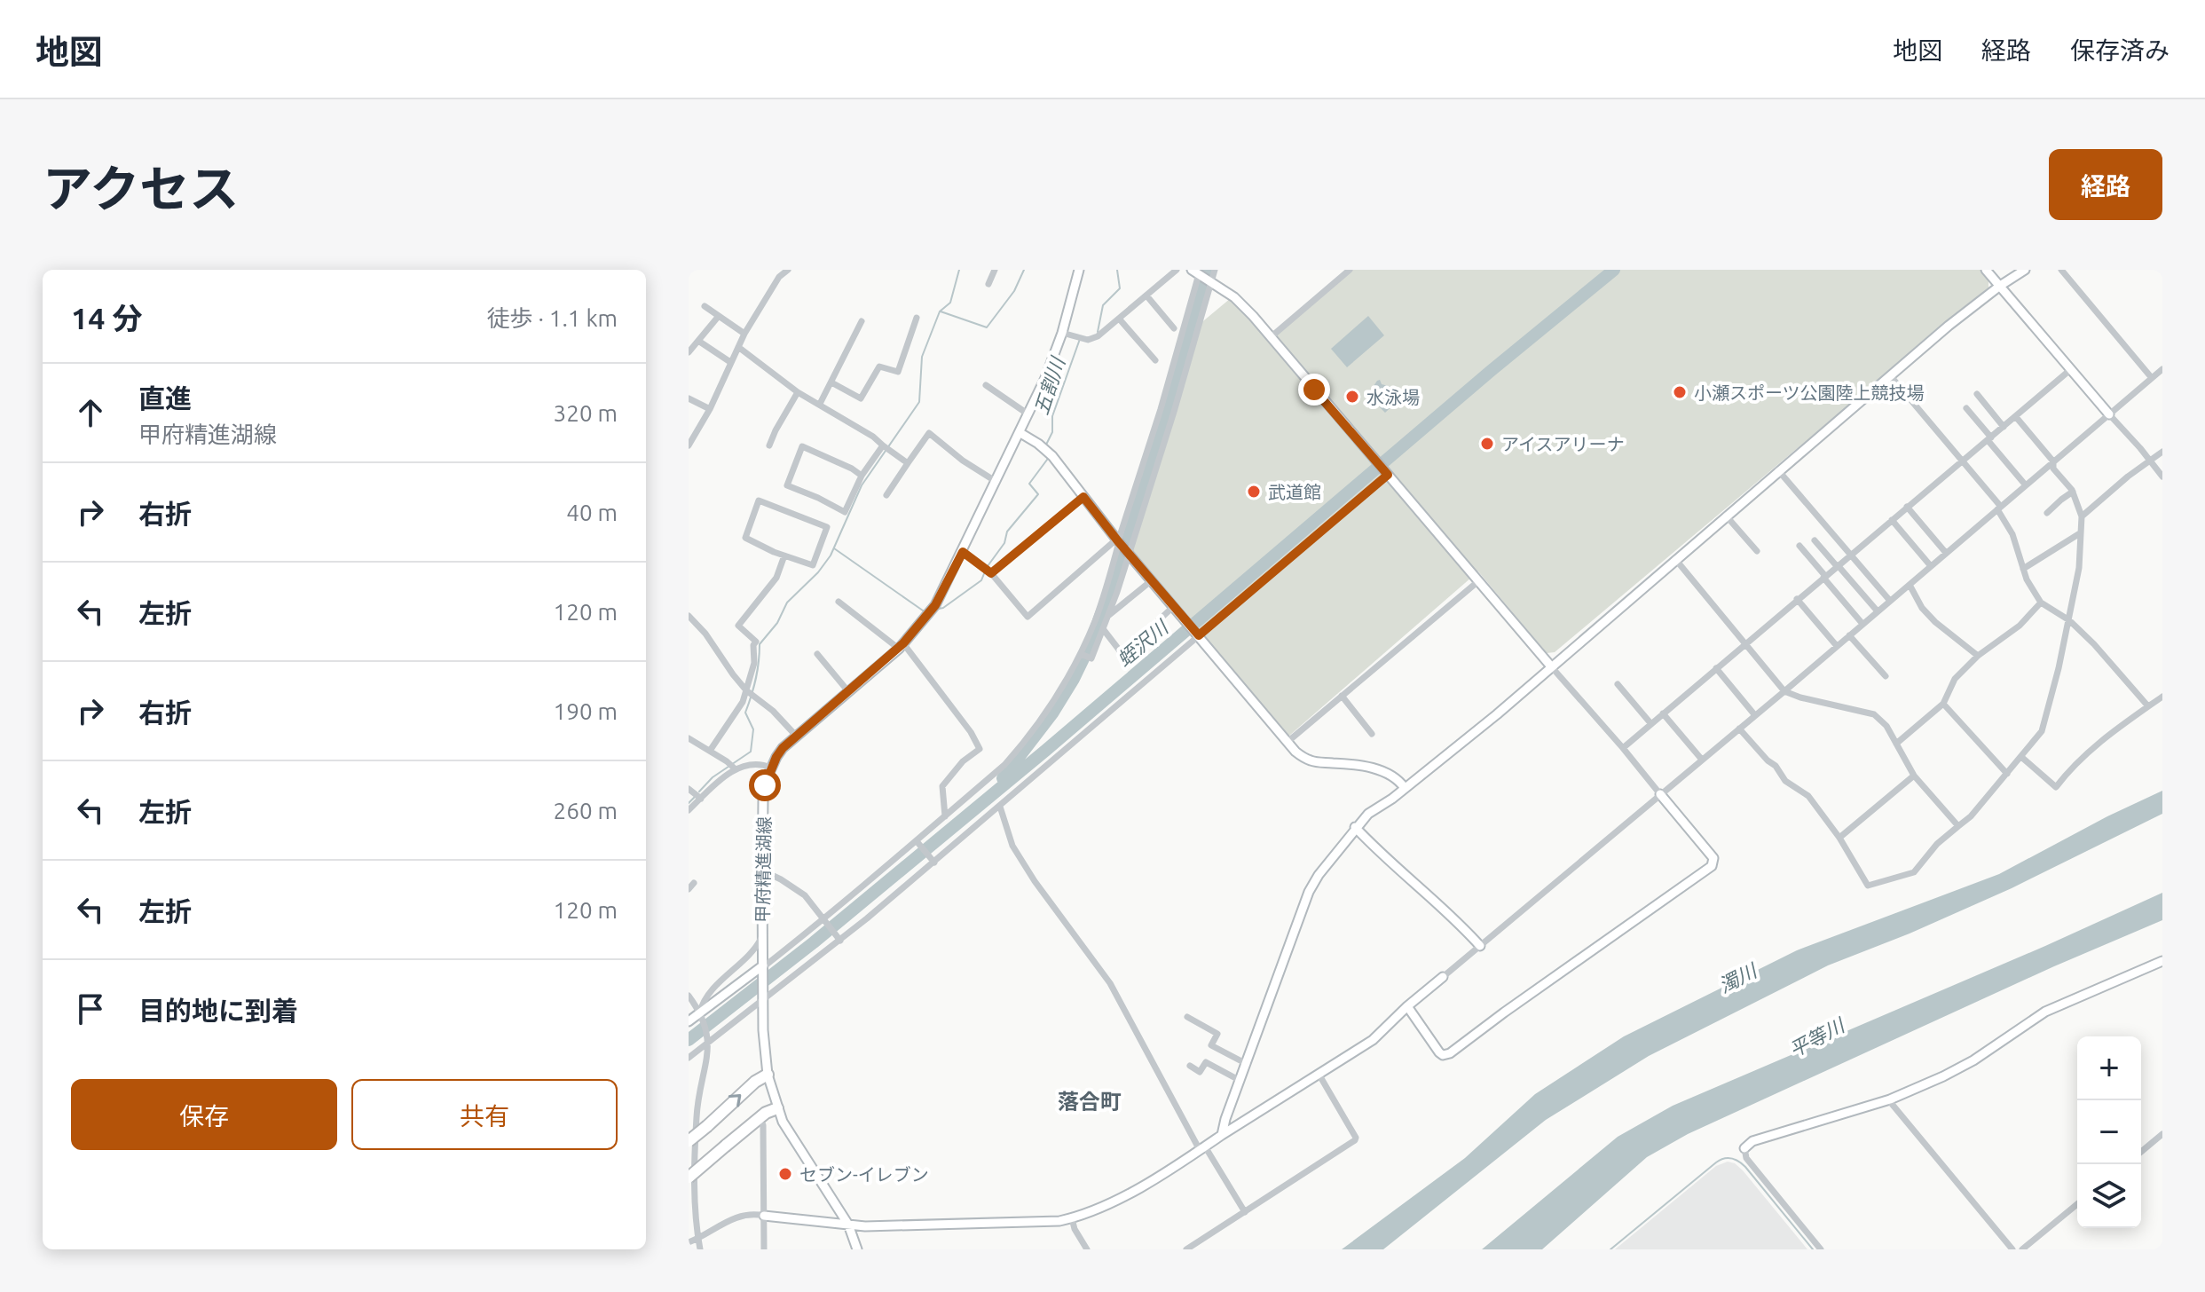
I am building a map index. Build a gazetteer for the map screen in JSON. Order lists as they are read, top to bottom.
{
  "streets": {
    "street": ["甲府精進湖線"]
  },
  "districts": ["落合町"],
  "water": [
    "五割川",
    "蛭沢川",
    "濁川",
    "平等川"
  ],
  "places": [
    "小瀬スポーツ公園陸上競技場",
    "水泳場",
    "アイスアリーナ",
    "武道館",
    "セブン-イレブン"
  ],
  "page": {
    "header": "地図",
    "nav": ["地図", "経路", "保存済み"],
    "title": "アクセス",
    "buttons": [
      "経路",
      ["保存", "共有"]
    ],
    "heading": ["14 分", "徒歩 · 1.1 km"],
    "list": [
      ["直進", "甲府精進湖線", "320 m"],
      ["右折", "40 m"],
      ["左折", "120 m"],
      ["右折", "190 m"],
      ["左折", "260 m"],
      ["左折", "120 m"],
      "目的地に到着"
    ],
    "map_buttons": ["+", "−"]
  }
}
